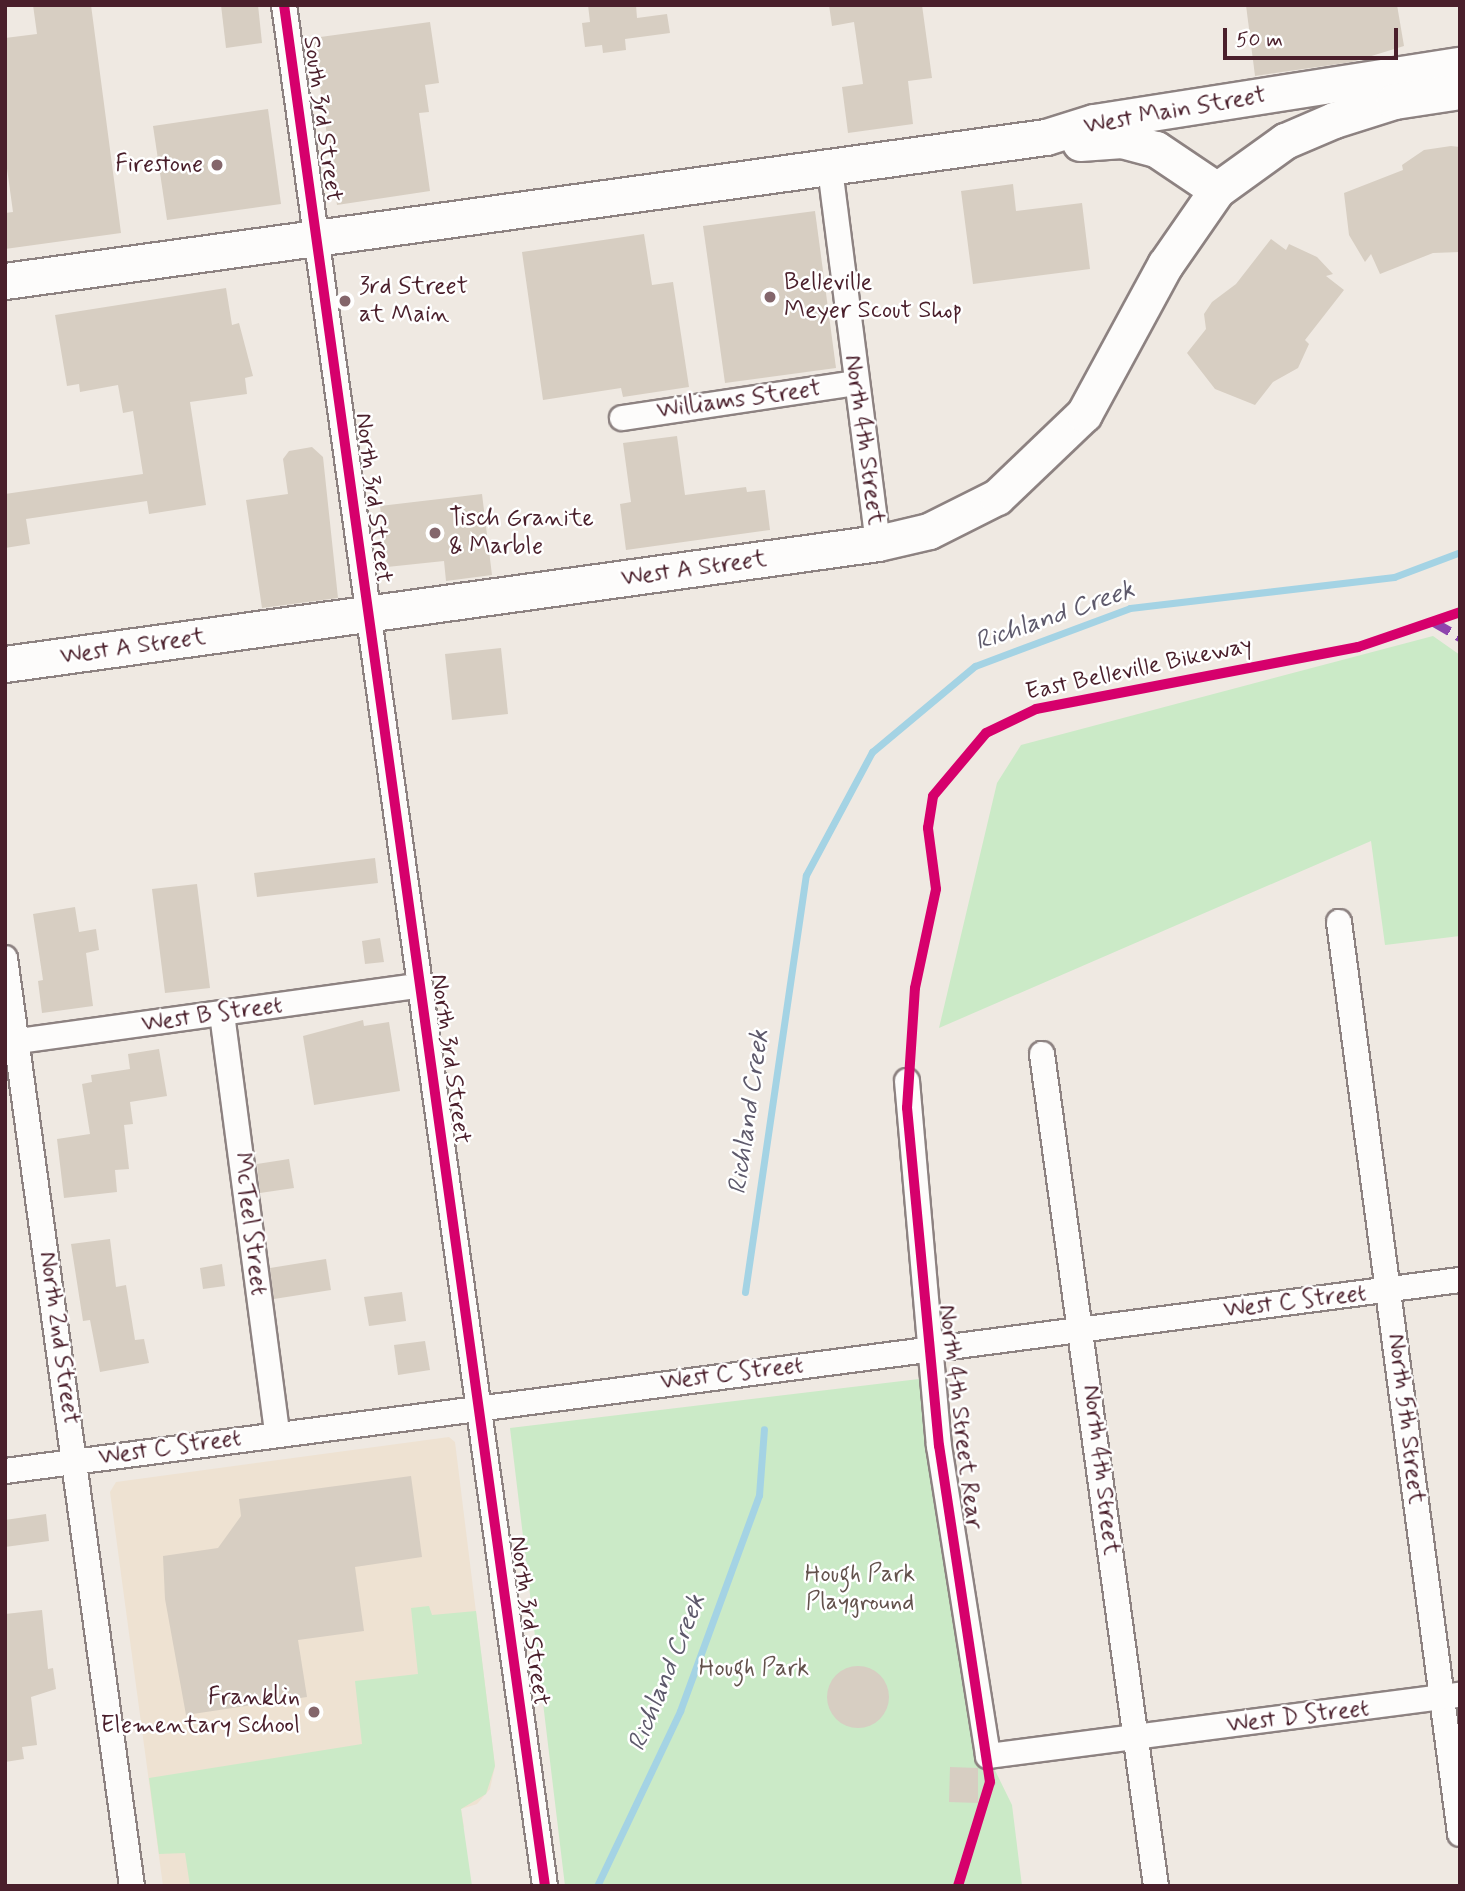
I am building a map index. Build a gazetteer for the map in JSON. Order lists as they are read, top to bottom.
{
  "streets": {
    "street": [
      "West Main Street",
      "South 3rd Street",
      "Williams Street",
      "North 4th Street",
      "North 3rd Street",
      "West A Street",
      "West B Street",
      "McTeel Street",
      "West C Street",
      "North 2nd Street",
      "North 4th Street Rear",
      "North 5th Street",
      "West D Street"
    ],
    "cycle path": ["East Belleville Bikeway"]
  },
  "crossings": [
    ["West Main Street", "West A Street"],
    ["South 3rd Street", "North 3rd Street"],
    ["Williams Street", "North 4th Street"],
    ["North 4th Street", "West A Street"],
    ["North 4th Street", "West C Street"],
    ["North 4th Street", "North 4th Street Rear"],
    ["North 4th Street", "West D Street"],
    ["North 3rd Street", "West A Street"],
    ["North 3rd Street", "West B Street"],
    ["North 3rd Street", "West C Street"],
    ["West B Street", "McTeel Street"],
    ["West B Street", "North 2nd Street"],
    ["McTeel Street", "West C Street"],
    ["West C Street", "North 2nd Street"],
    ["West C Street", "North 4th Street Rear"],
    ["West C Street", "North 5th Street"],
    ["North 4th Street Rear", "West D Street"],
    ["North 5th Street", "West D Street"]
  ],
  "water": ["Richland Creek"],
  "parks": ["Hough Park Playground", "Hough Park"],
  "places": [
    "Firestone",
    "Belleville Meyer Scout Shop",
    "3rd Street at Main",
    "Tisch Granite & Marble",
    "Franklin Elementary School"
  ],
  "scale_bar": "50 m"
}
